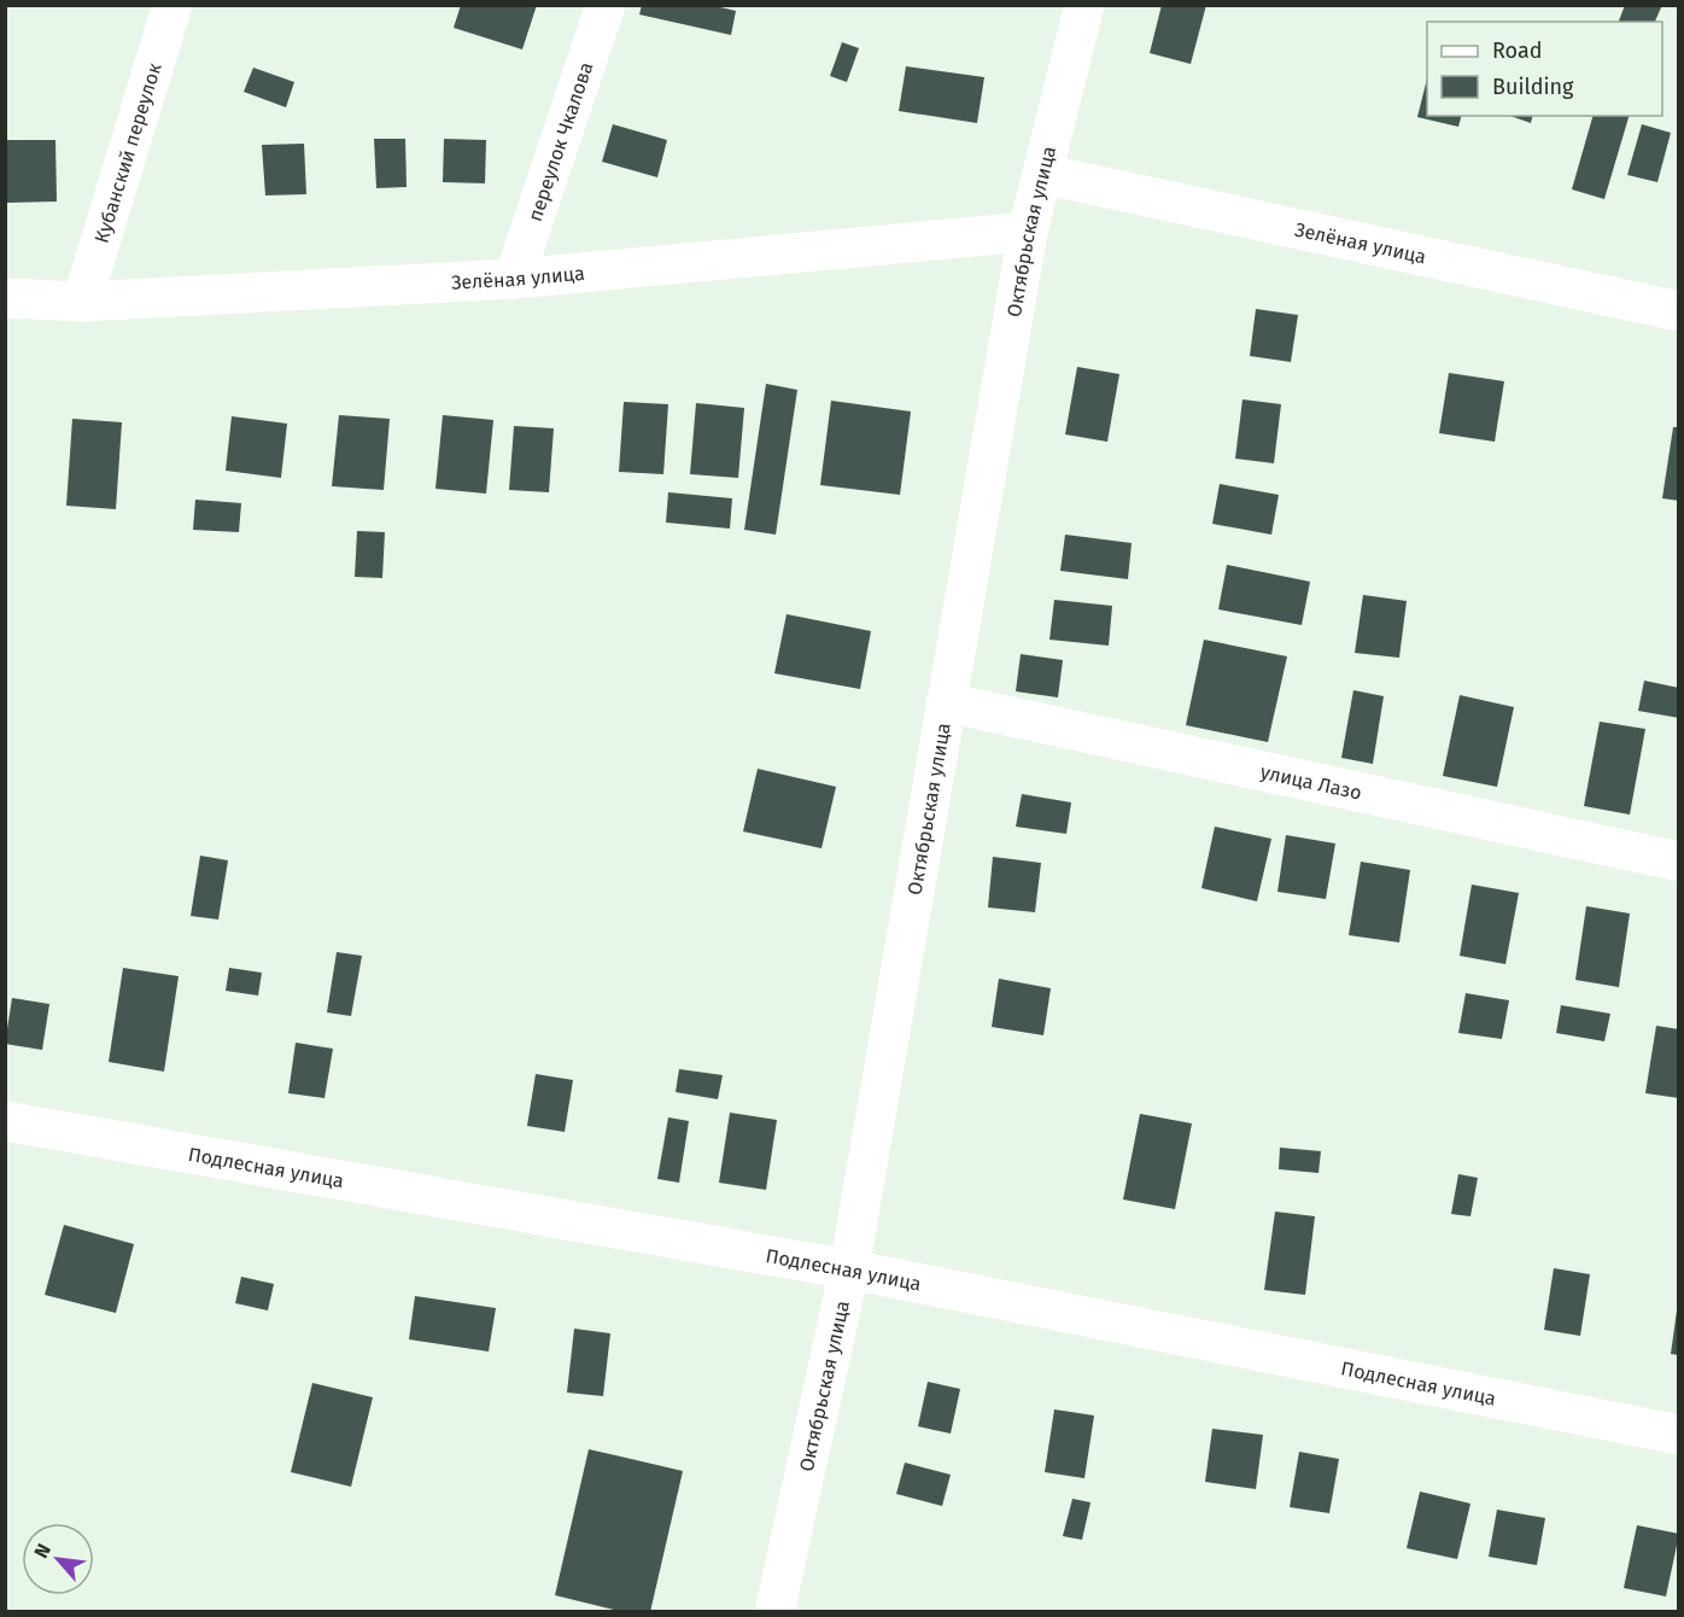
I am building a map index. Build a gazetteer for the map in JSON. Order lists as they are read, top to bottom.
{
  "streets": {
    "street": [
      "переулок Чкалова",
      "Кубанский переулок",
      "Октябрьская улица",
      "Зелёная улица",
      "улица Лазо",
      "Подлесная улица"
    ]
  },
  "crossings": [
    ["переулок Чкалова", "Зелёная улица"],
    ["Кубанский переулок", "Зелёная улица"],
    ["Октябрьская улица", "Зелёная улица"],
    ["Октябрьская улица", "улица Лазо"],
    ["Октябрьская улица", "Подлесная улица"]
  ],
  "legend": ["Road", "Building"],
  "north": "top left"
}
